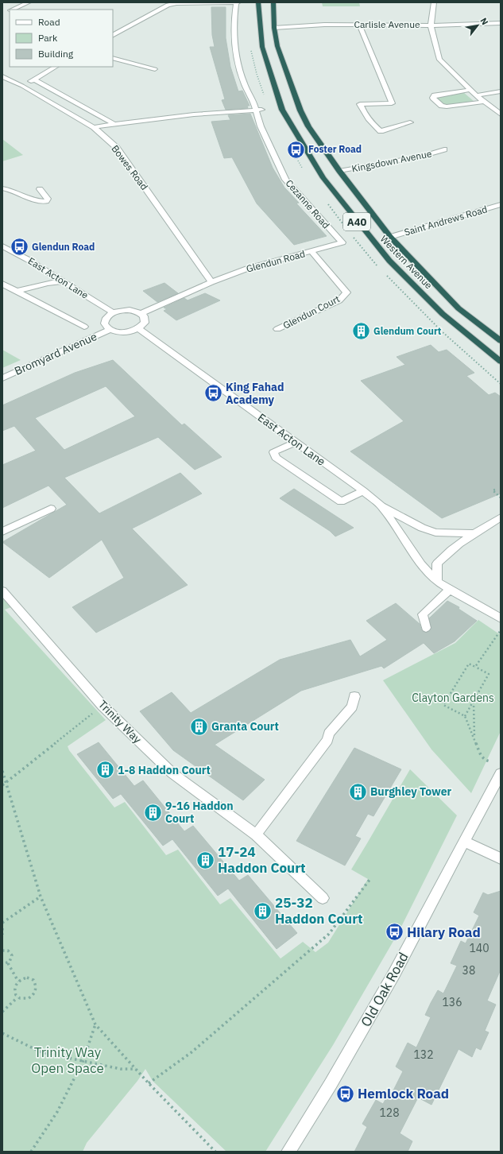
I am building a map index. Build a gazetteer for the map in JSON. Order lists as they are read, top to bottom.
{
  "streets": {
    "highway": ["A40", "Western Avenue"],
    "street": [
      "Carlisle Avenue",
      "Kingsdown Avenue",
      "Bowes Road",
      "Cezanne Road",
      "Saint Andrews Road",
      "Glendun Road",
      "East Acton Lane",
      "Glendun Court",
      "Bromyard Avenue",
      "Trinity Way",
      "Old Oak Road"
    ]
  },
  "crossings": [
    ["Carlisle Avenue", "Western Avenue"],
    ["Kingsdown Avenue", "Western Avenue"],
    ["Bowes Road", "Glendun Road"],
    ["Cezanne Road", "Glendun Road"],
    ["Saint Andrews Road", "Western Avenue"],
    ["Glendun Road", "East Acton Lane"],
    ["Glendun Road", "Glendun Court"],
    ["Glendun Road", "Bromyard Avenue"],
    ["East Acton Lane", "Bromyard Avenue"]
  ],
  "parks": ["Clayton Gardens", "Trinity Way Open Space"],
  "places": {
    "bus stop": [
      "Foster Road",
      "Glendun Road",
      "King Fahad Academy",
      "Hilary Road",
      "Hemlock Road"
    ],
    "building": [
      "Glendum Court",
      "Granta Court",
      "1-8 Haddon Court",
      "Burghley Tower",
      "9-16 Haddon Court",
      "17-24 Haddon Court",
      "25-32 Haddon Court"
    ]
  },
  "house_numbers": [
    "140",
    "38",
    "136",
    "132",
    "128"
  ],
  "legend": ["Road", "Park", "Building"],
  "north": "top right"
}
